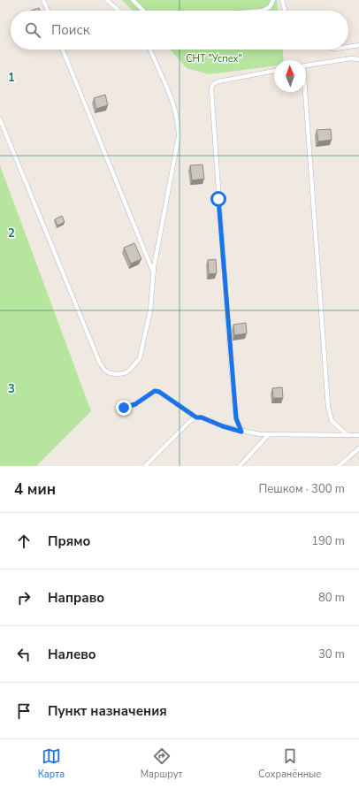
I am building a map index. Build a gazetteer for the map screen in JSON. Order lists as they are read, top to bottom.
{
  "parks": ["СНТ \"Успех\""],
  "north": "top",
  "page": {
    "search": "Поиск",
    "heading": ["4 мин", "Пешком · 300 m"],
    "list": [
      ["Прямо", "190 m"],
      ["Направо", "80 m"],
      ["Налево", "30 m"],
      "Пункт назначения"
    ],
    "nav": ["Карта", "Маршрут", "Сохранённые"]
  },
  "grid": {
    "rows": ["1", "2", "3"]
  }
}
